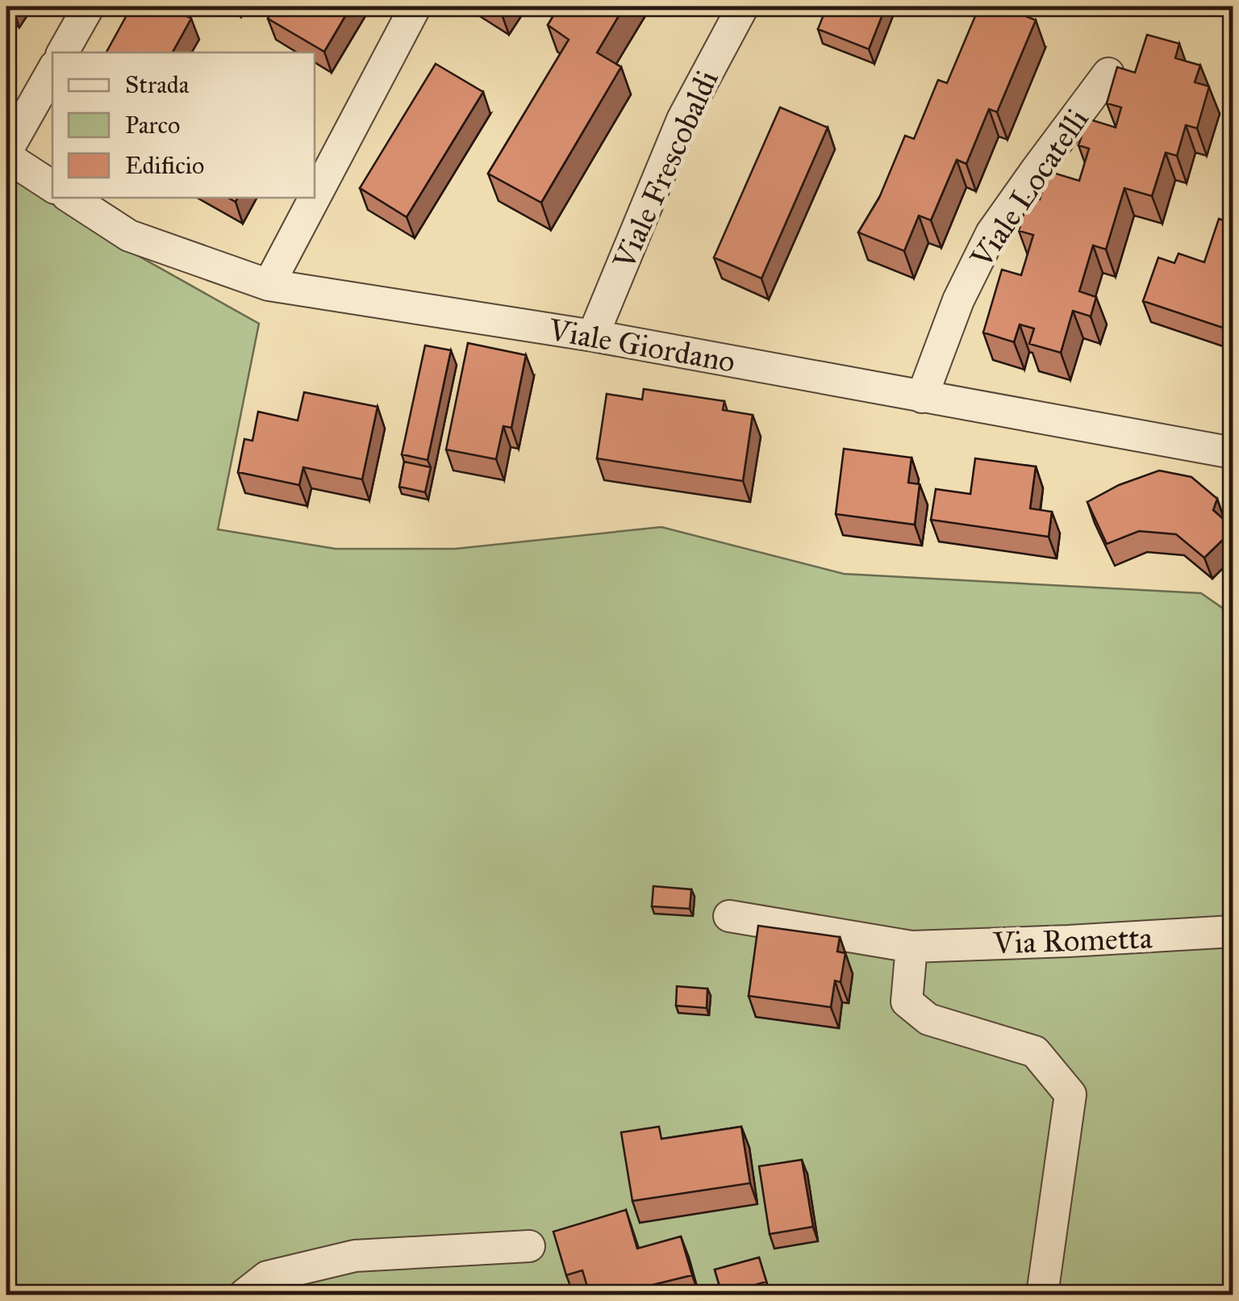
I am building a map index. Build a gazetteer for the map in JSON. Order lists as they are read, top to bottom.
{
  "streets": {
    "street": [
      "Viale Frescobaldi",
      "Viale Locatelli",
      "Viale Giordano",
      "Via Rometta"
    ]
  },
  "crossings": [
    ["Viale Frescobaldi", "Viale Giordano"],
    ["Viale Locatelli", "Viale Giordano"]
  ],
  "legend": ["Strada", "Parco", "Edificio"]
}
